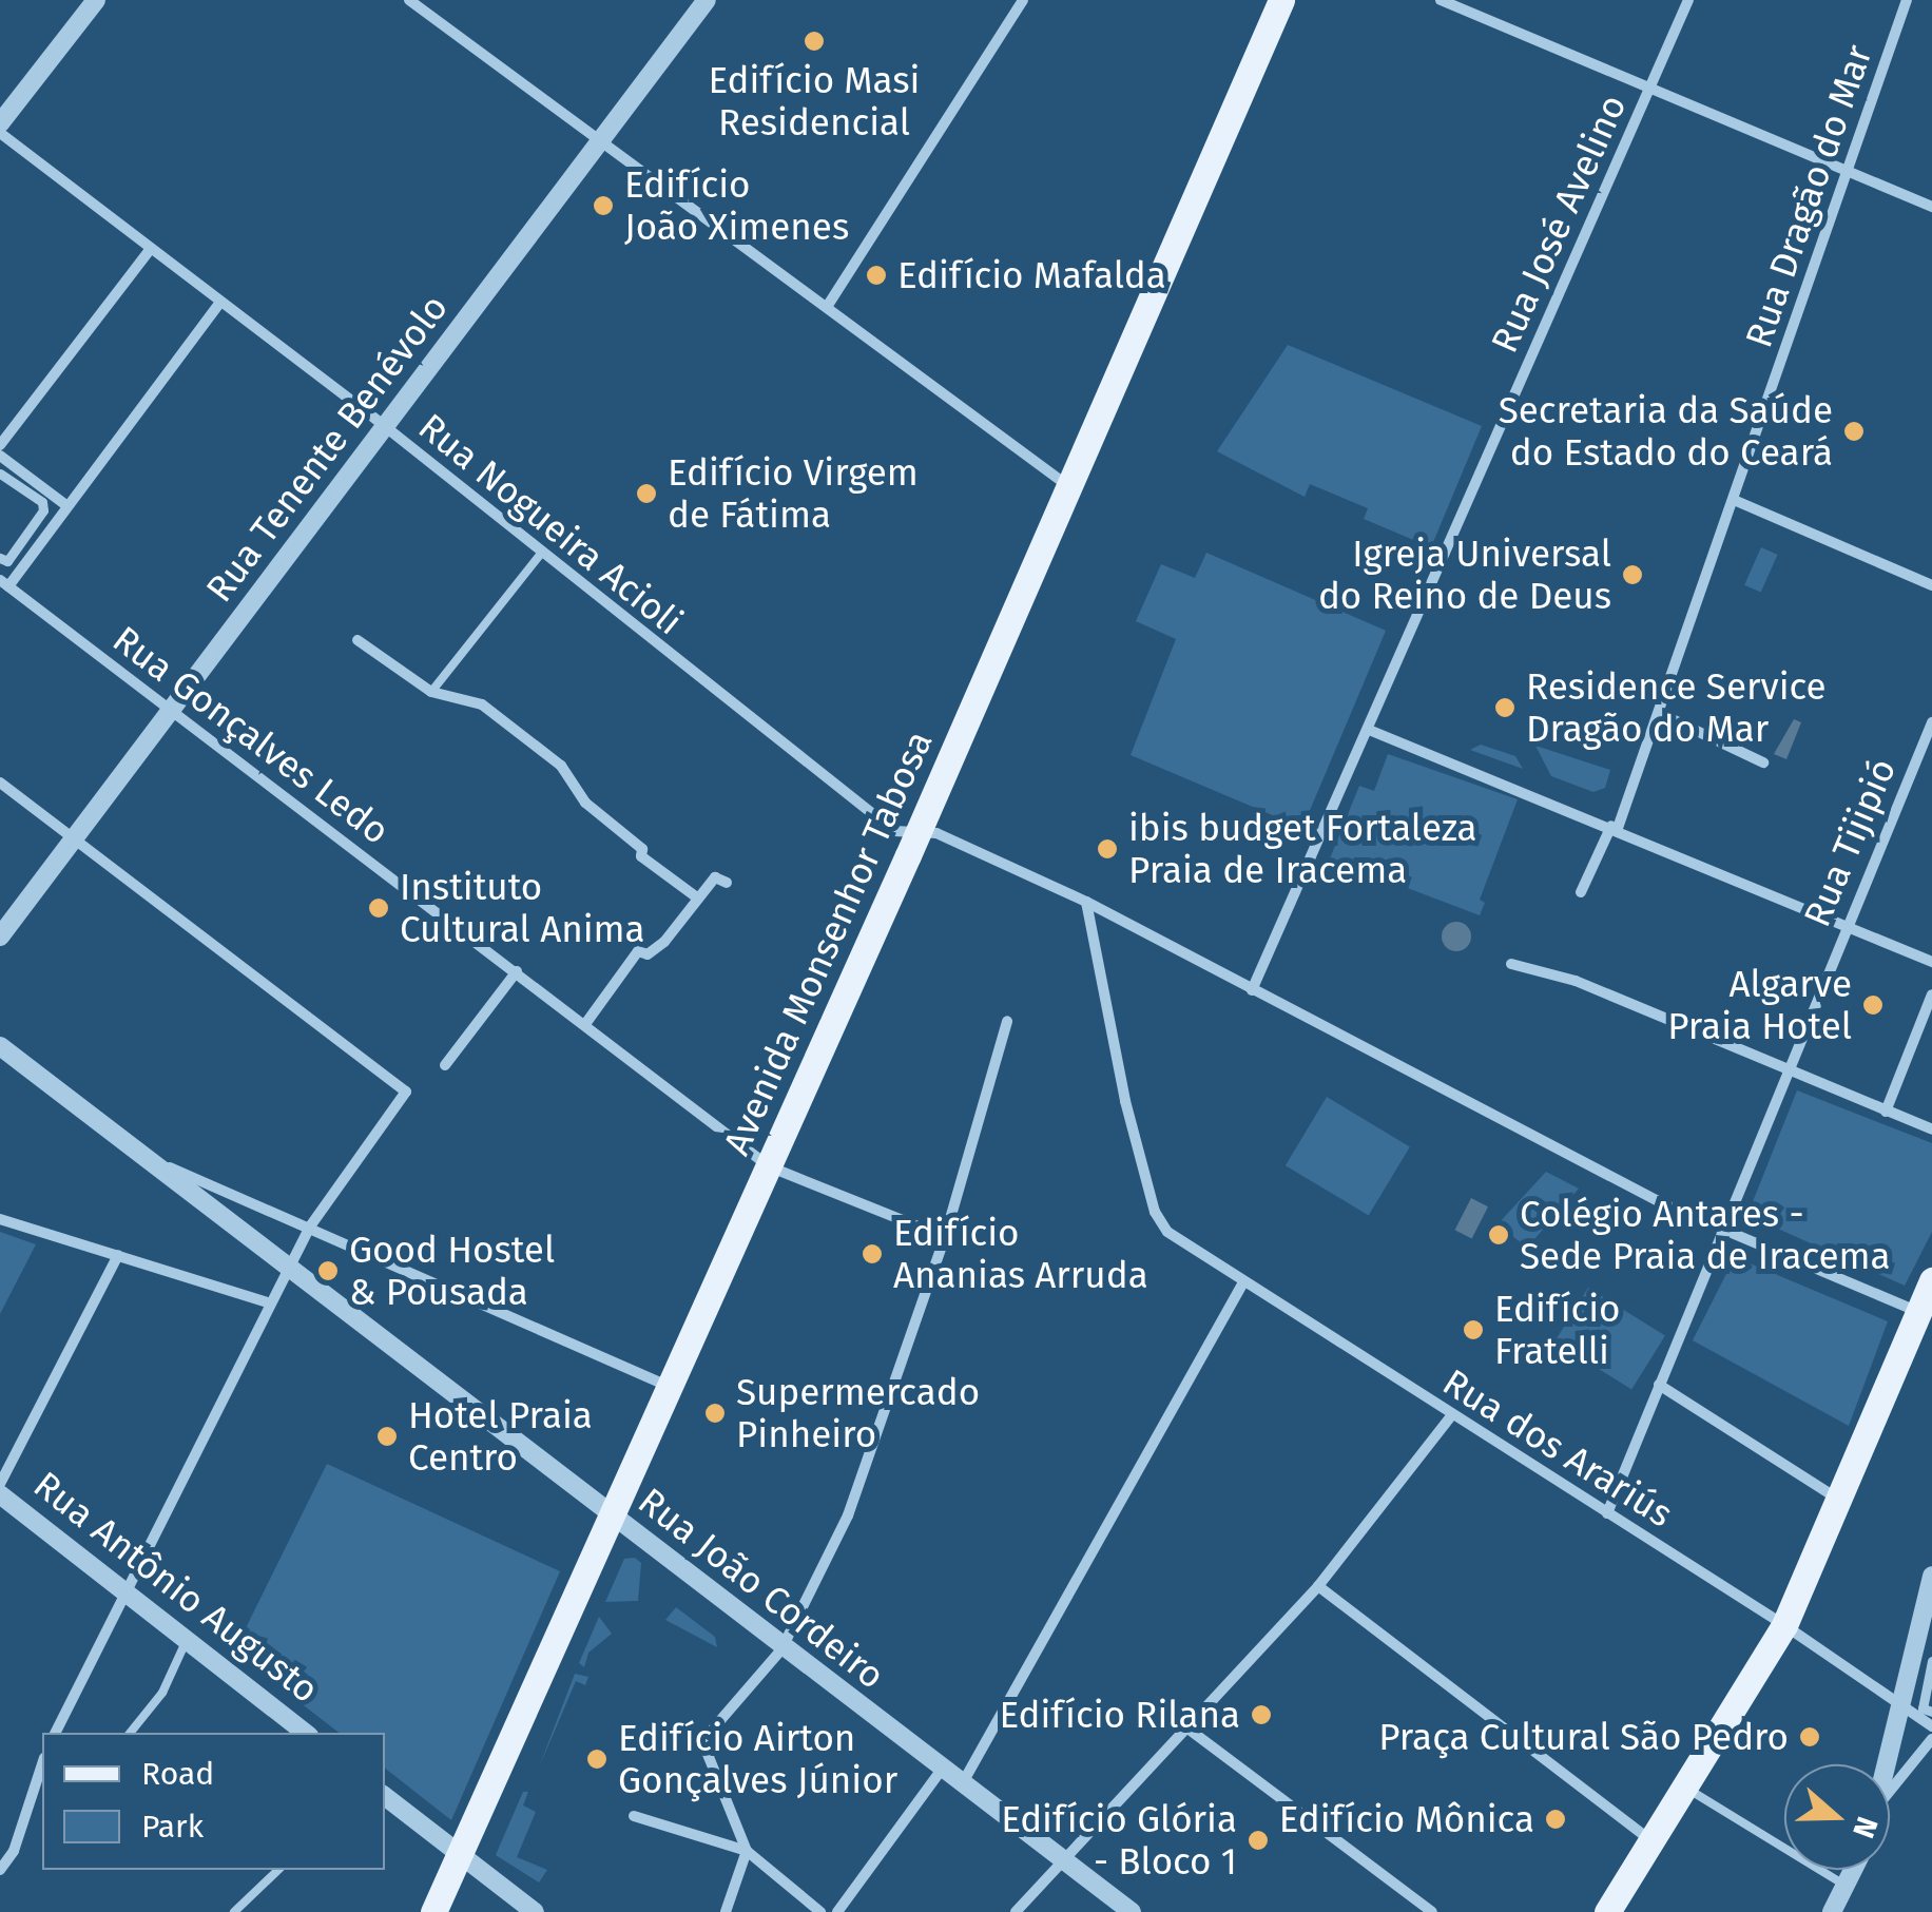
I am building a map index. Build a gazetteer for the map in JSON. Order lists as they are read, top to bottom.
{
  "streets": {
    "main road": ["Avenida Monsenhor Tabosa"],
    "street": [
      "Rua Dragão do Mar",
      "Rua José Avelino",
      "Rua Tenente Benévolo",
      "Rua Nogueira Acioli",
      "Rua Gonçalves Ledo",
      "Rua Tijipió",
      "Rua dos Arariús",
      "Rua Antônio Augusto",
      "Rua João Cordeiro"
    ]
  },
  "crossings": [
    ["Rua José Avelino", "Rua Nogueira Acioli"],
    ["Rua Tenente Benévolo", "Rua Nogueira Acioli"],
    ["Rua Tenente Benévolo", "Rua Gonçalves Ledo"],
    ["Rua Nogueira Acioli", "Rua Tijipió"],
    ["Rua Nogueira Acioli", "Avenida Monsenhor Tabosa"],
    ["Rua Nogueira Acioli", "Rua dos Arariús"],
    ["Rua Gonçalves Ledo", "Avenida Monsenhor Tabosa"],
    ["Rua Tijipió", "Rua dos Arariús"],
    ["Avenida Monsenhor Tabosa", "Rua João Cordeiro"]
  ],
  "places": [
    "Edifício Masi Residencial",
    "Edifício João Ximenes",
    "Edifício Mafalda",
    "Secretaria da Saúde do Estado do Ceará",
    "Edifício Virgem de Fátima",
    "Igreja Universal do Reino de Deus",
    "Residence Service Dragão do Mar",
    "ibis budget Fortaleza Praia de Iracema",
    "Instituto Cultural Anima",
    "Algarve Praia Hotel",
    "Colégio Antares - Sede Praia de Iracema",
    "Edifício Ananias Arruda",
    "Good Hostel & Pousada",
    "Edifício Fratelli",
    "Supermercado Pinheiro",
    "Hotel Praia Centro",
    "Edifício Rilana",
    "Praça Cultural São Pedro",
    "Edifício Airton Gonçalves Júnior",
    "Edifício Mônica",
    "Edifício Glória - Bloco 1"
  ],
  "legend": ["Road", "Park"],
  "north": "right"
}
